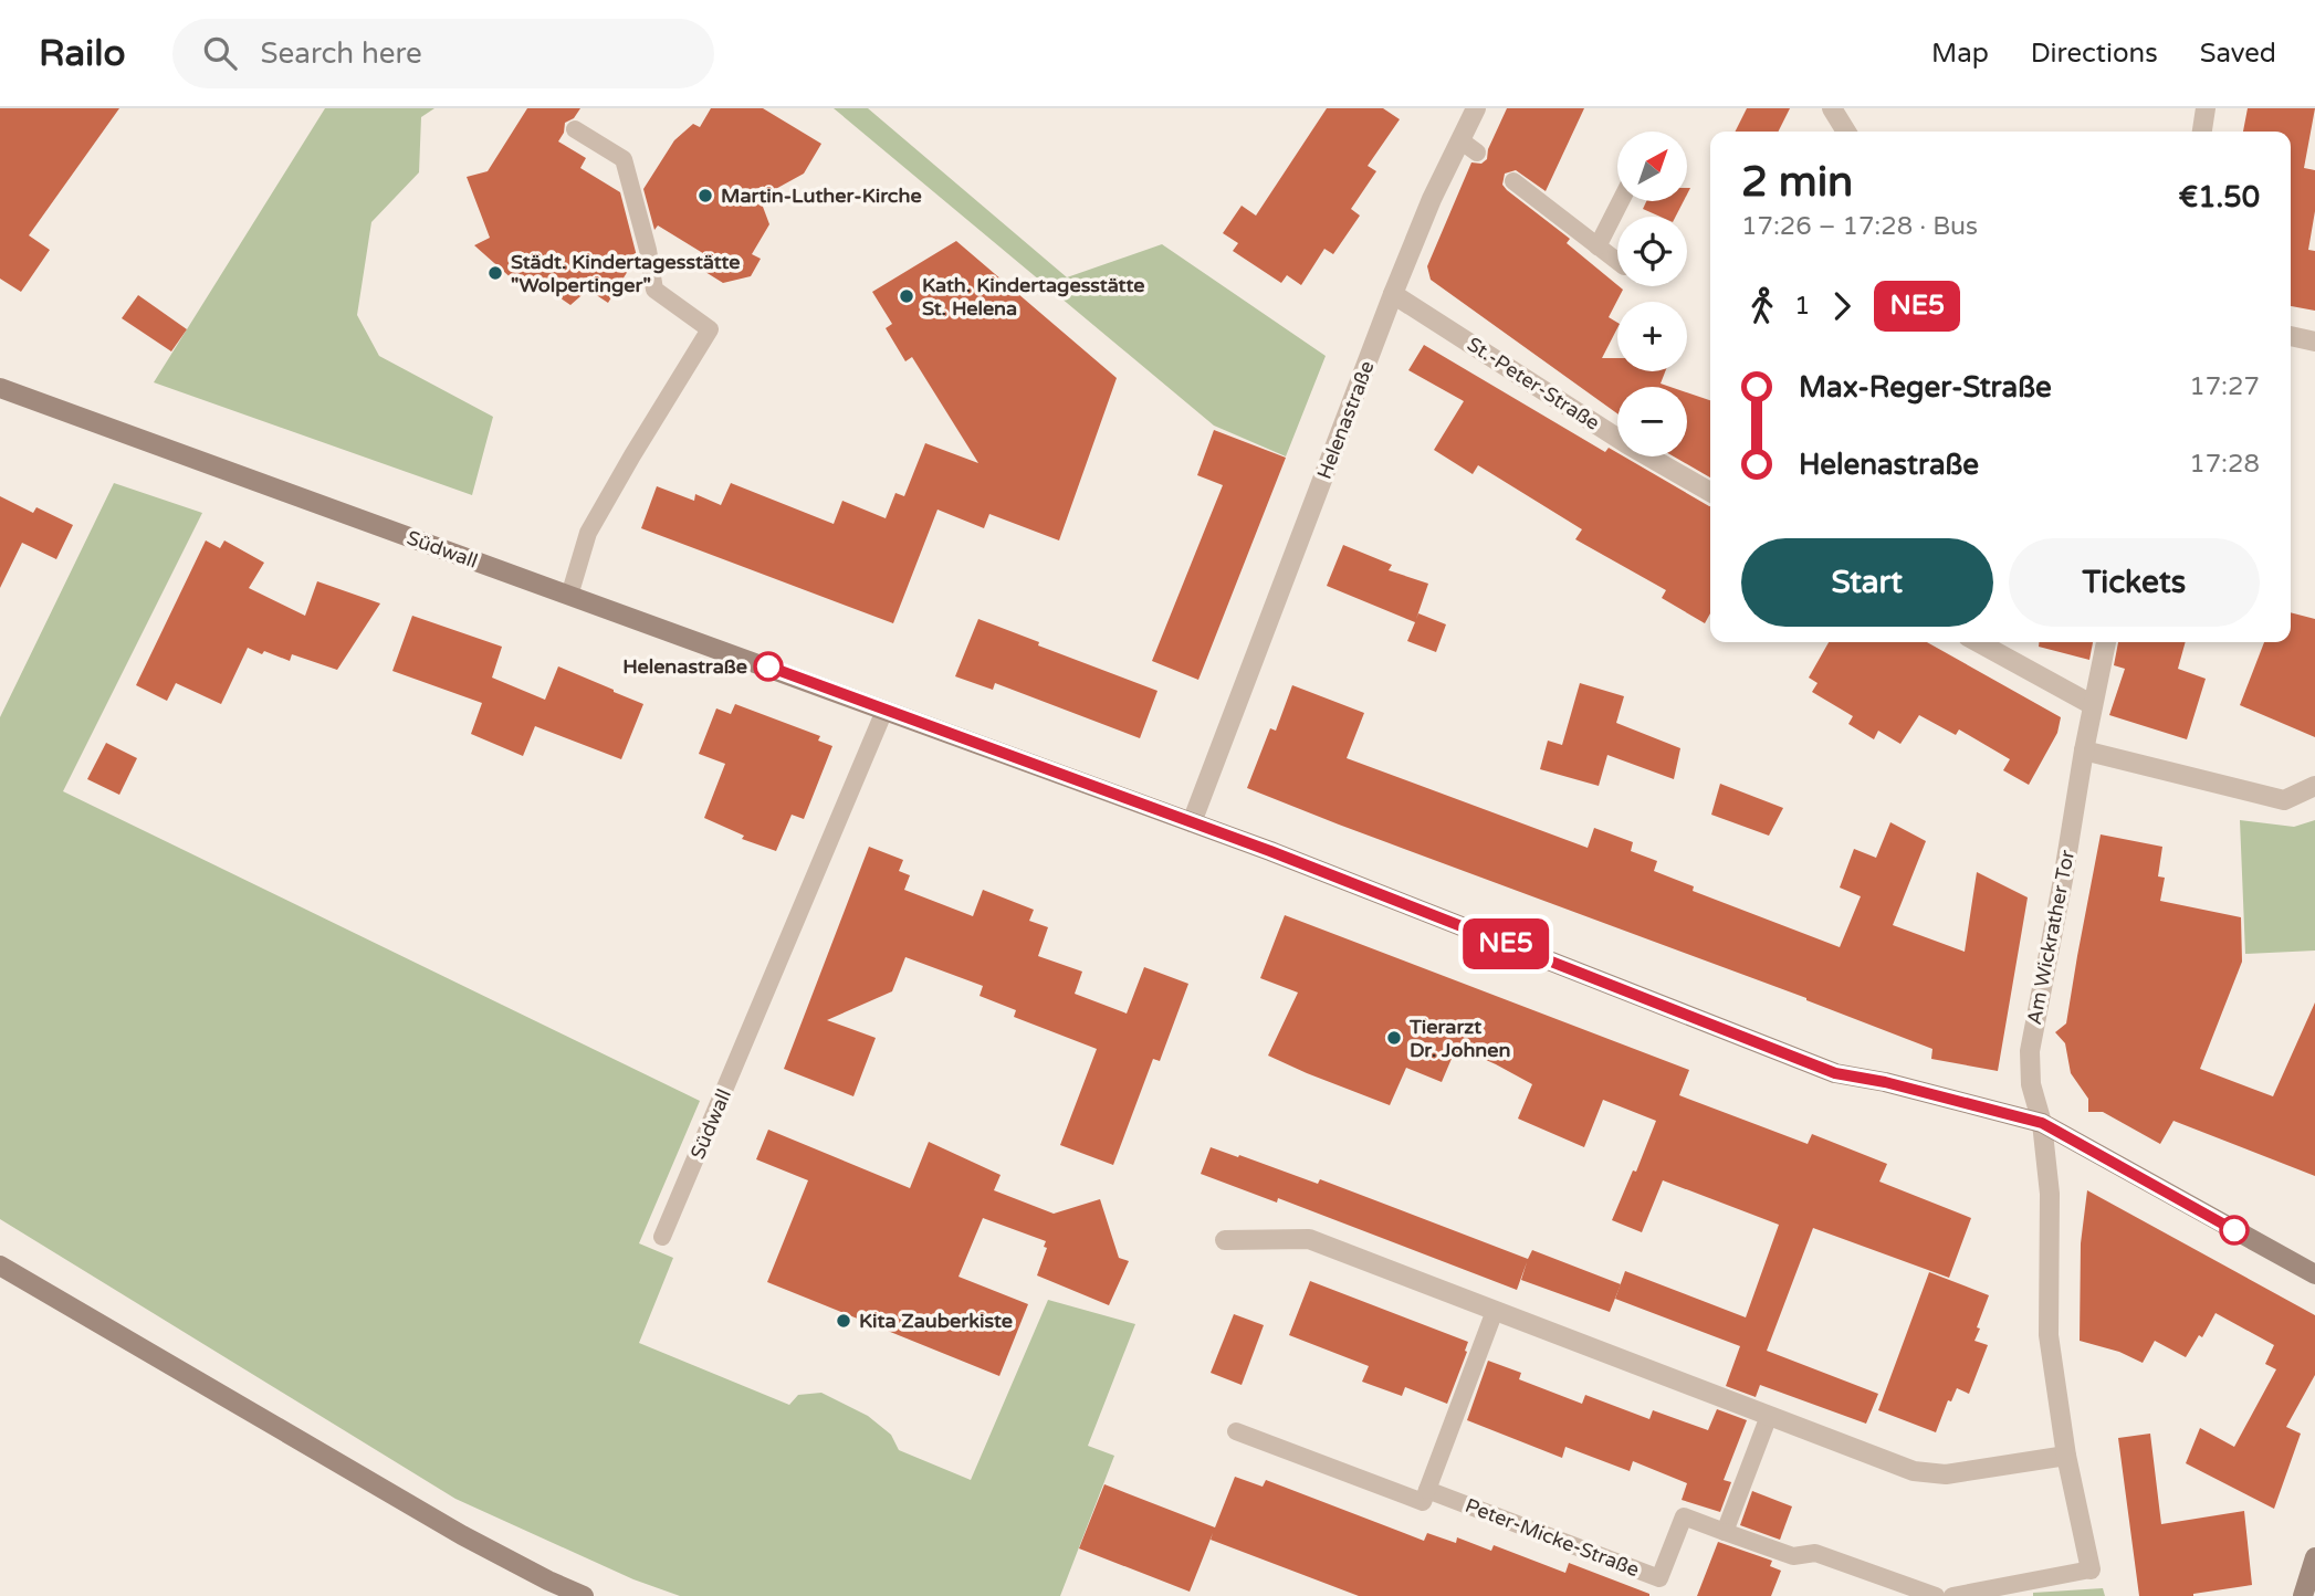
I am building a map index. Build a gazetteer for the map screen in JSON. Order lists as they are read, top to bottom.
{
  "streets": {
    "street": [
      "St.-Peter-Straße",
      "Helenastraße",
      "Südwall",
      "Am Wickrather Tor"
    ],
    "lane": ["Peter-Micke-Straße"]
  },
  "crossings": [
    ["St.-Peter-Straße", "Helenastraße"],
    ["Helenastraße", "Südwall"],
    ["Südwall", "Am Wickrather Tor"]
  ],
  "places": [
    "Martin-Luther-Kirche",
    "Städt. Kindertagesstätte \"Wolpertinger\"",
    "Kath. Kindertagesstätte St. Helena",
    "Helenastraße",
    "Tierarzt Dr. Johnen",
    "Kita Zauberkiste"
  ],
  "lines": ["bus line NE5"],
  "north": "top right",
  "page": {
    "header": "Railo",
    "search": "Search here",
    "nav": ["Map", "Directions", "Saved"],
    "on_map": "NE5",
    "map_buttons": ["+", "−"],
    "heading": ["2 min", "17:26 – 17:28 · Bus", "€1.50"],
    "legs": ["1", "NE5"],
    "list": [
      {
        "name": "Max-Reger-Straße",
        "value": "17:27"
      },
      {
        "name": "Helenastraße",
        "value": "17:28"
      }
    ],
    "buttons": ["Start", "Tickets"]
  }
}
